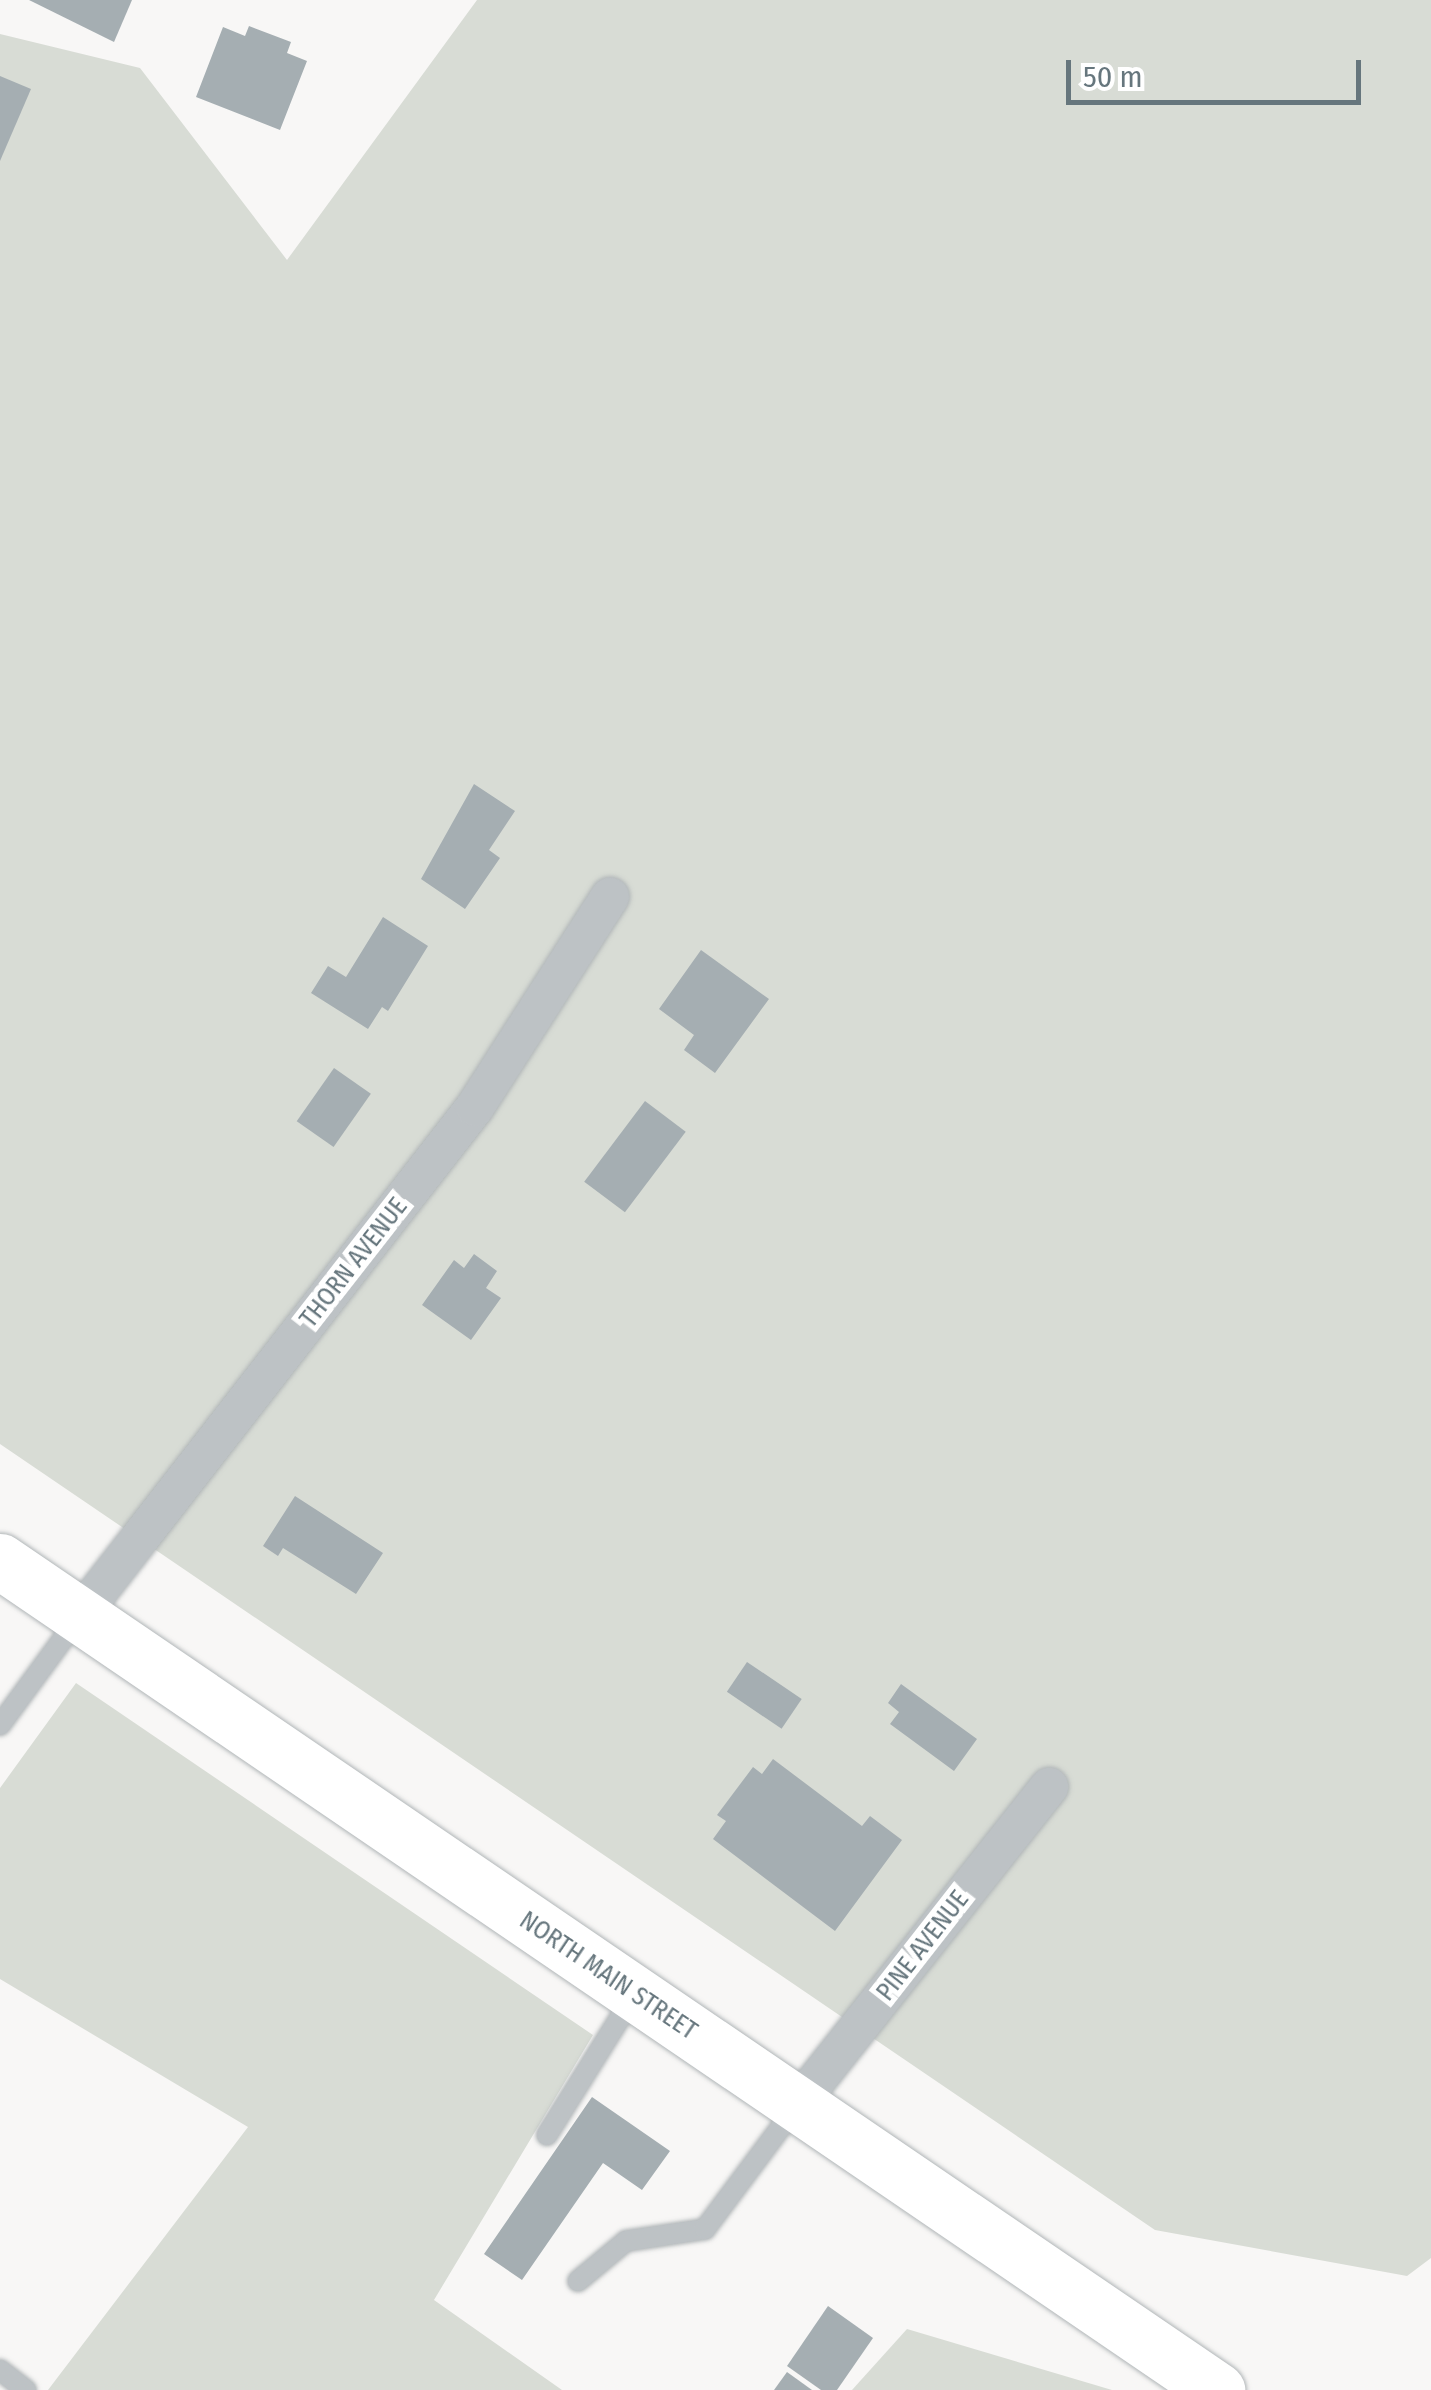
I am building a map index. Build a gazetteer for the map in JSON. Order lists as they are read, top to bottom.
{
  "streets": {
    "highway": ["NORTH MAIN STREET"],
    "street": ["THORN AVENUE", "PINE AVENUE"]
  },
  "crossings": [
    ["THORN AVENUE", "NORTH MAIN STREET"],
    ["PINE AVENUE", "NORTH MAIN STREET"]
  ],
  "scale_bar": "50 m"
}
